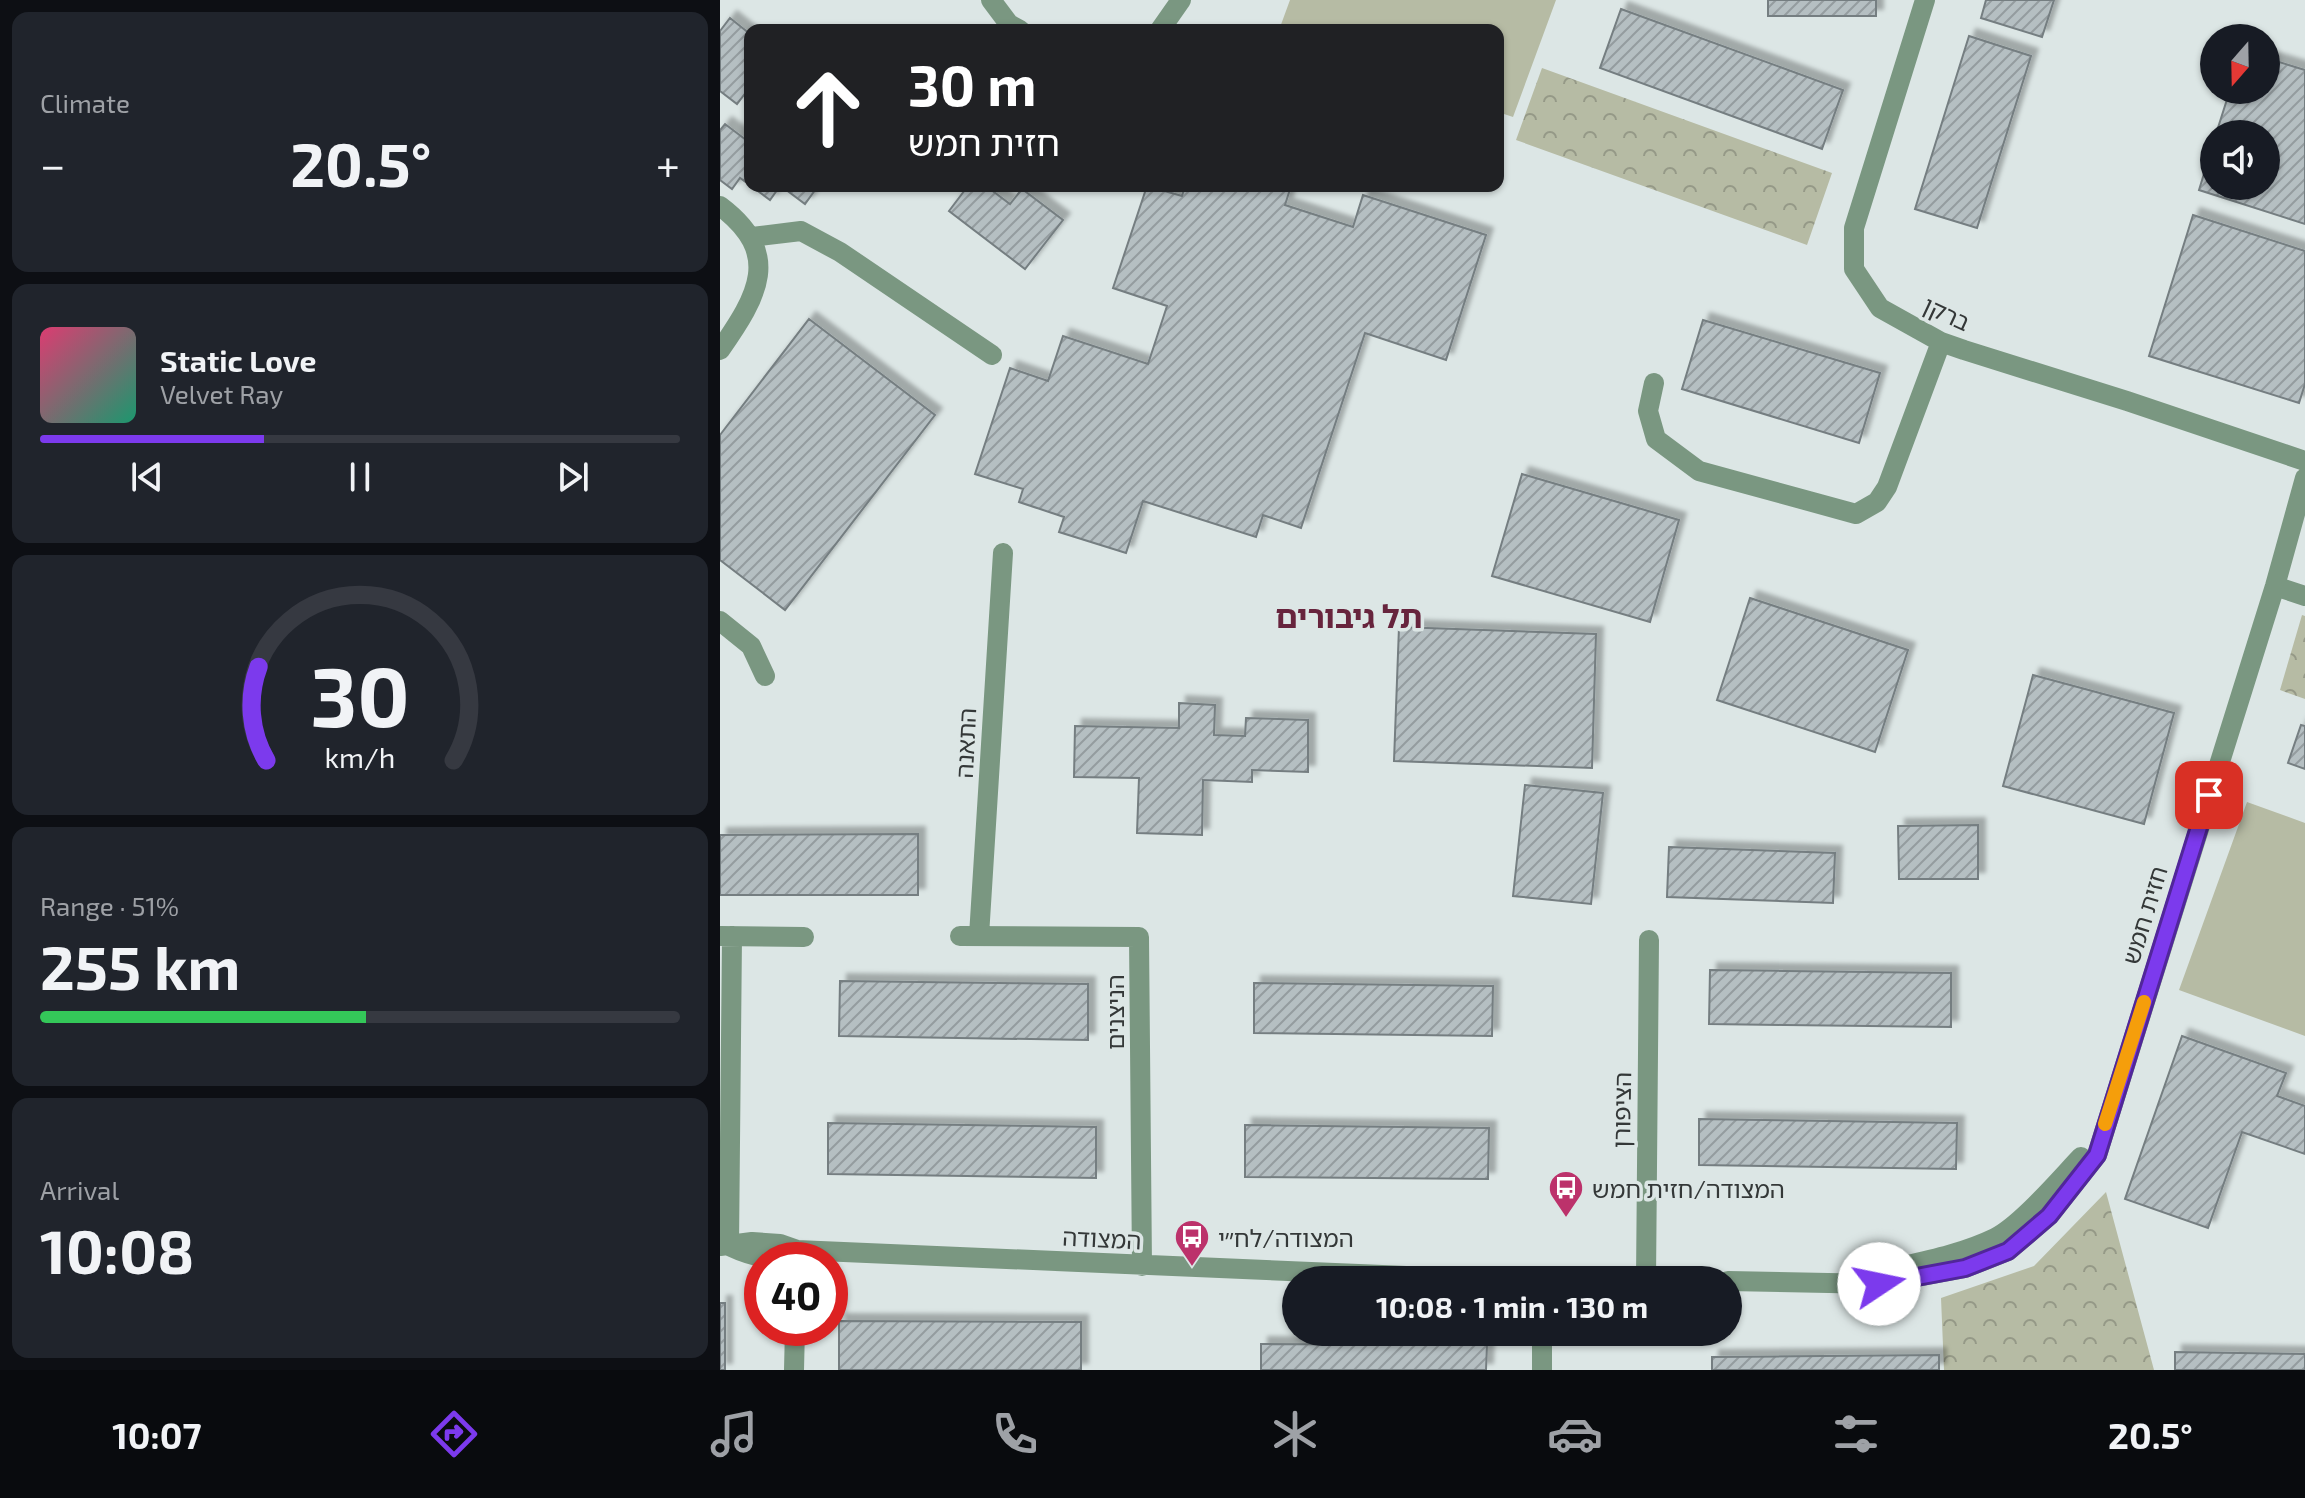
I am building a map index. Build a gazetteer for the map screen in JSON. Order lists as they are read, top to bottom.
{
  "streets": {
    "street": [
      "ברקן",
      "התאנה",
      "חזית חמש",
      "הניצנים",
      "הציפורן",
      "המצודה"
    ]
  },
  "crossings": [
    ["התאנה", "הניצנים"],
    ["הניצנים", "המצודה"]
  ],
  "districts": ["תל גיבורים"],
  "places": {
    "bus stop": ["המצודה/חזית חמש", "המצודה/לח״י"]
  },
  "north": "bottom",
  "page": {
    "tile": [
      "Climate",
      ["Range · 51%", "255 km"],
      ["Arrival", "10:08"]
    ],
    "turn": ["30 m", "חזית חמש"],
    "heat": ["−", "20.5°", "+"],
    "song": ["Static Love", "Velvet Ray"],
    "limit": "40",
    "trip": "10:08 · 1 min · 130 m",
    "tabs": ["10:07", "20.5°"],
    "gauge": ["30", "km/h"]
  }
}
